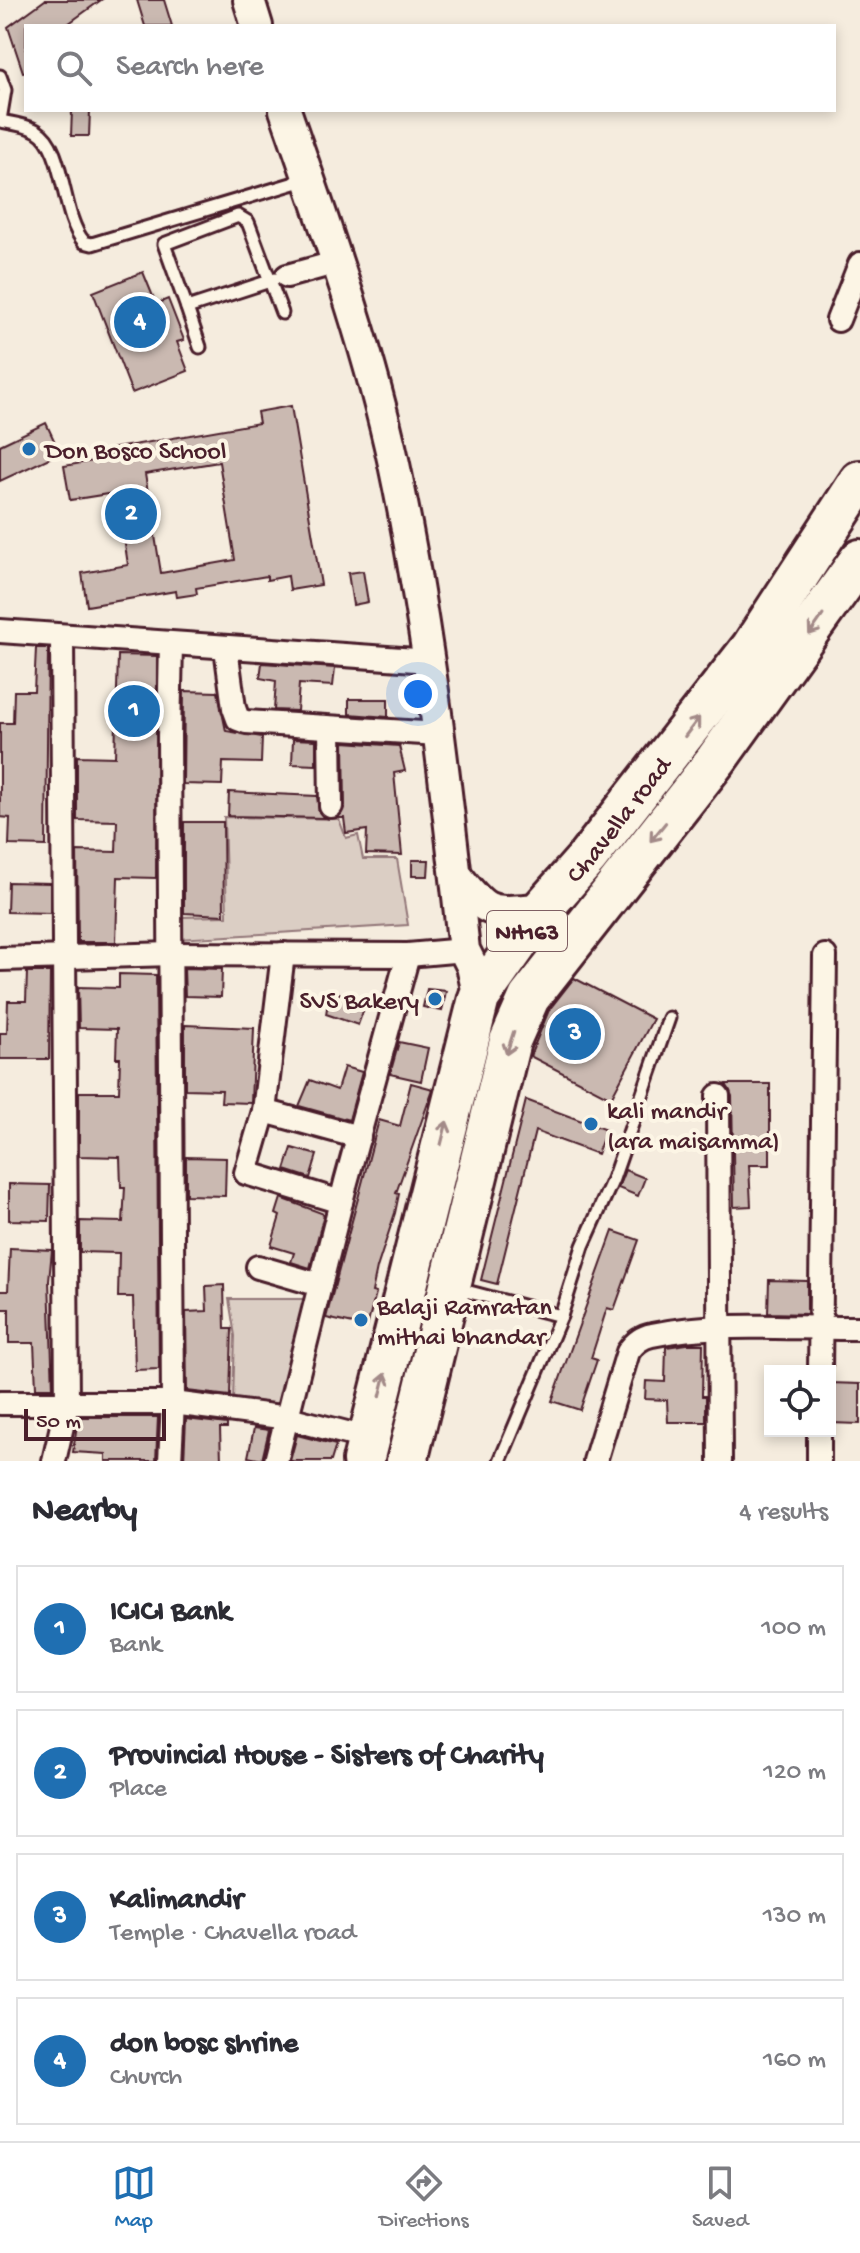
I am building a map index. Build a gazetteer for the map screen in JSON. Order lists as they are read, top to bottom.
{
  "streets": {
    "highway": ["Chavella road", "NH163"]
  },
  "places": [
    "Don Bosco School",
    "SVS Bakery",
    "kali mandir (ara maisamma)",
    "Balaji Ramratan mithai bhandar"
  ],
  "scale_bar": "50 m",
  "page": {
    "search": "Search here",
    "pins": [
      "4",
      "2",
      "1",
      "3"
    ],
    "scale": "50 m",
    "heading": ["Nearby", "4 results"],
    "list": [
      {
        "mark": "1",
        "name": "ICICI Bank",
        "note": "Bank",
        "value": "100 m"
      },
      {
        "mark": "2",
        "name": "Provincial House - Sisters of Charity",
        "note": "Place",
        "value": "120 m"
      },
      {
        "mark": "3",
        "name": "Kalimandir",
        "note": "Temple · Chavella road",
        "value": "130 m"
      },
      {
        "mark": "4",
        "name": "don bosc shrine",
        "note": "Church",
        "value": "160 m"
      }
    ],
    "nav": ["Map", "Directions", "Saved"]
  }
}
